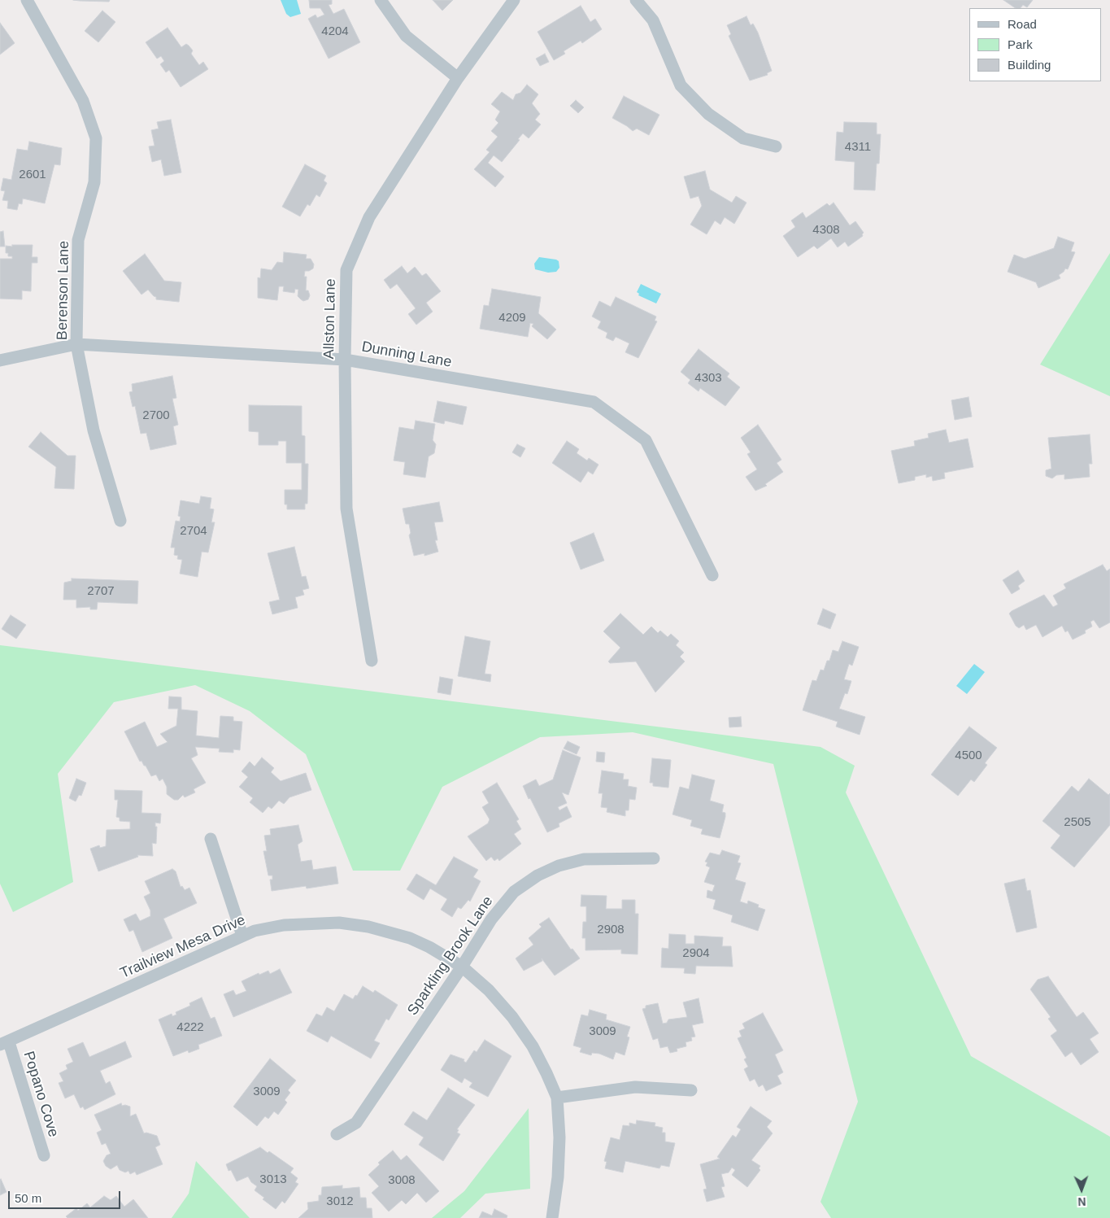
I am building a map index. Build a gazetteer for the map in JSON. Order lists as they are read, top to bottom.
{
  "streets": {
    "street": [
      "Berenson Lane",
      "Allston Lane",
      "Dunning Lane",
      "Trailview Mesa Drive",
      "Sparkling Brook Lane",
      "Popano Cove"
    ]
  },
  "crossings": [
    ["Berenson Lane", "Dunning Lane"],
    ["Allston Lane", "Dunning Lane"],
    ["Trailview Mesa Drive", "Sparkling Brook Lane"],
    ["Trailview Mesa Drive", "Popano Cove"]
  ],
  "house_numbers": [
    "4204",
    "4311",
    "2601",
    "4308",
    "4209",
    "4303",
    "2700",
    "2704",
    "2707",
    "4500",
    "2505",
    "2908",
    "2904",
    "4222",
    "3009",
    "3009",
    "3013",
    "3008",
    "3012"
  ],
  "legend": ["Road", "Park", "Building"],
  "scale_bar": "50 m",
  "north": "bottom"
}
